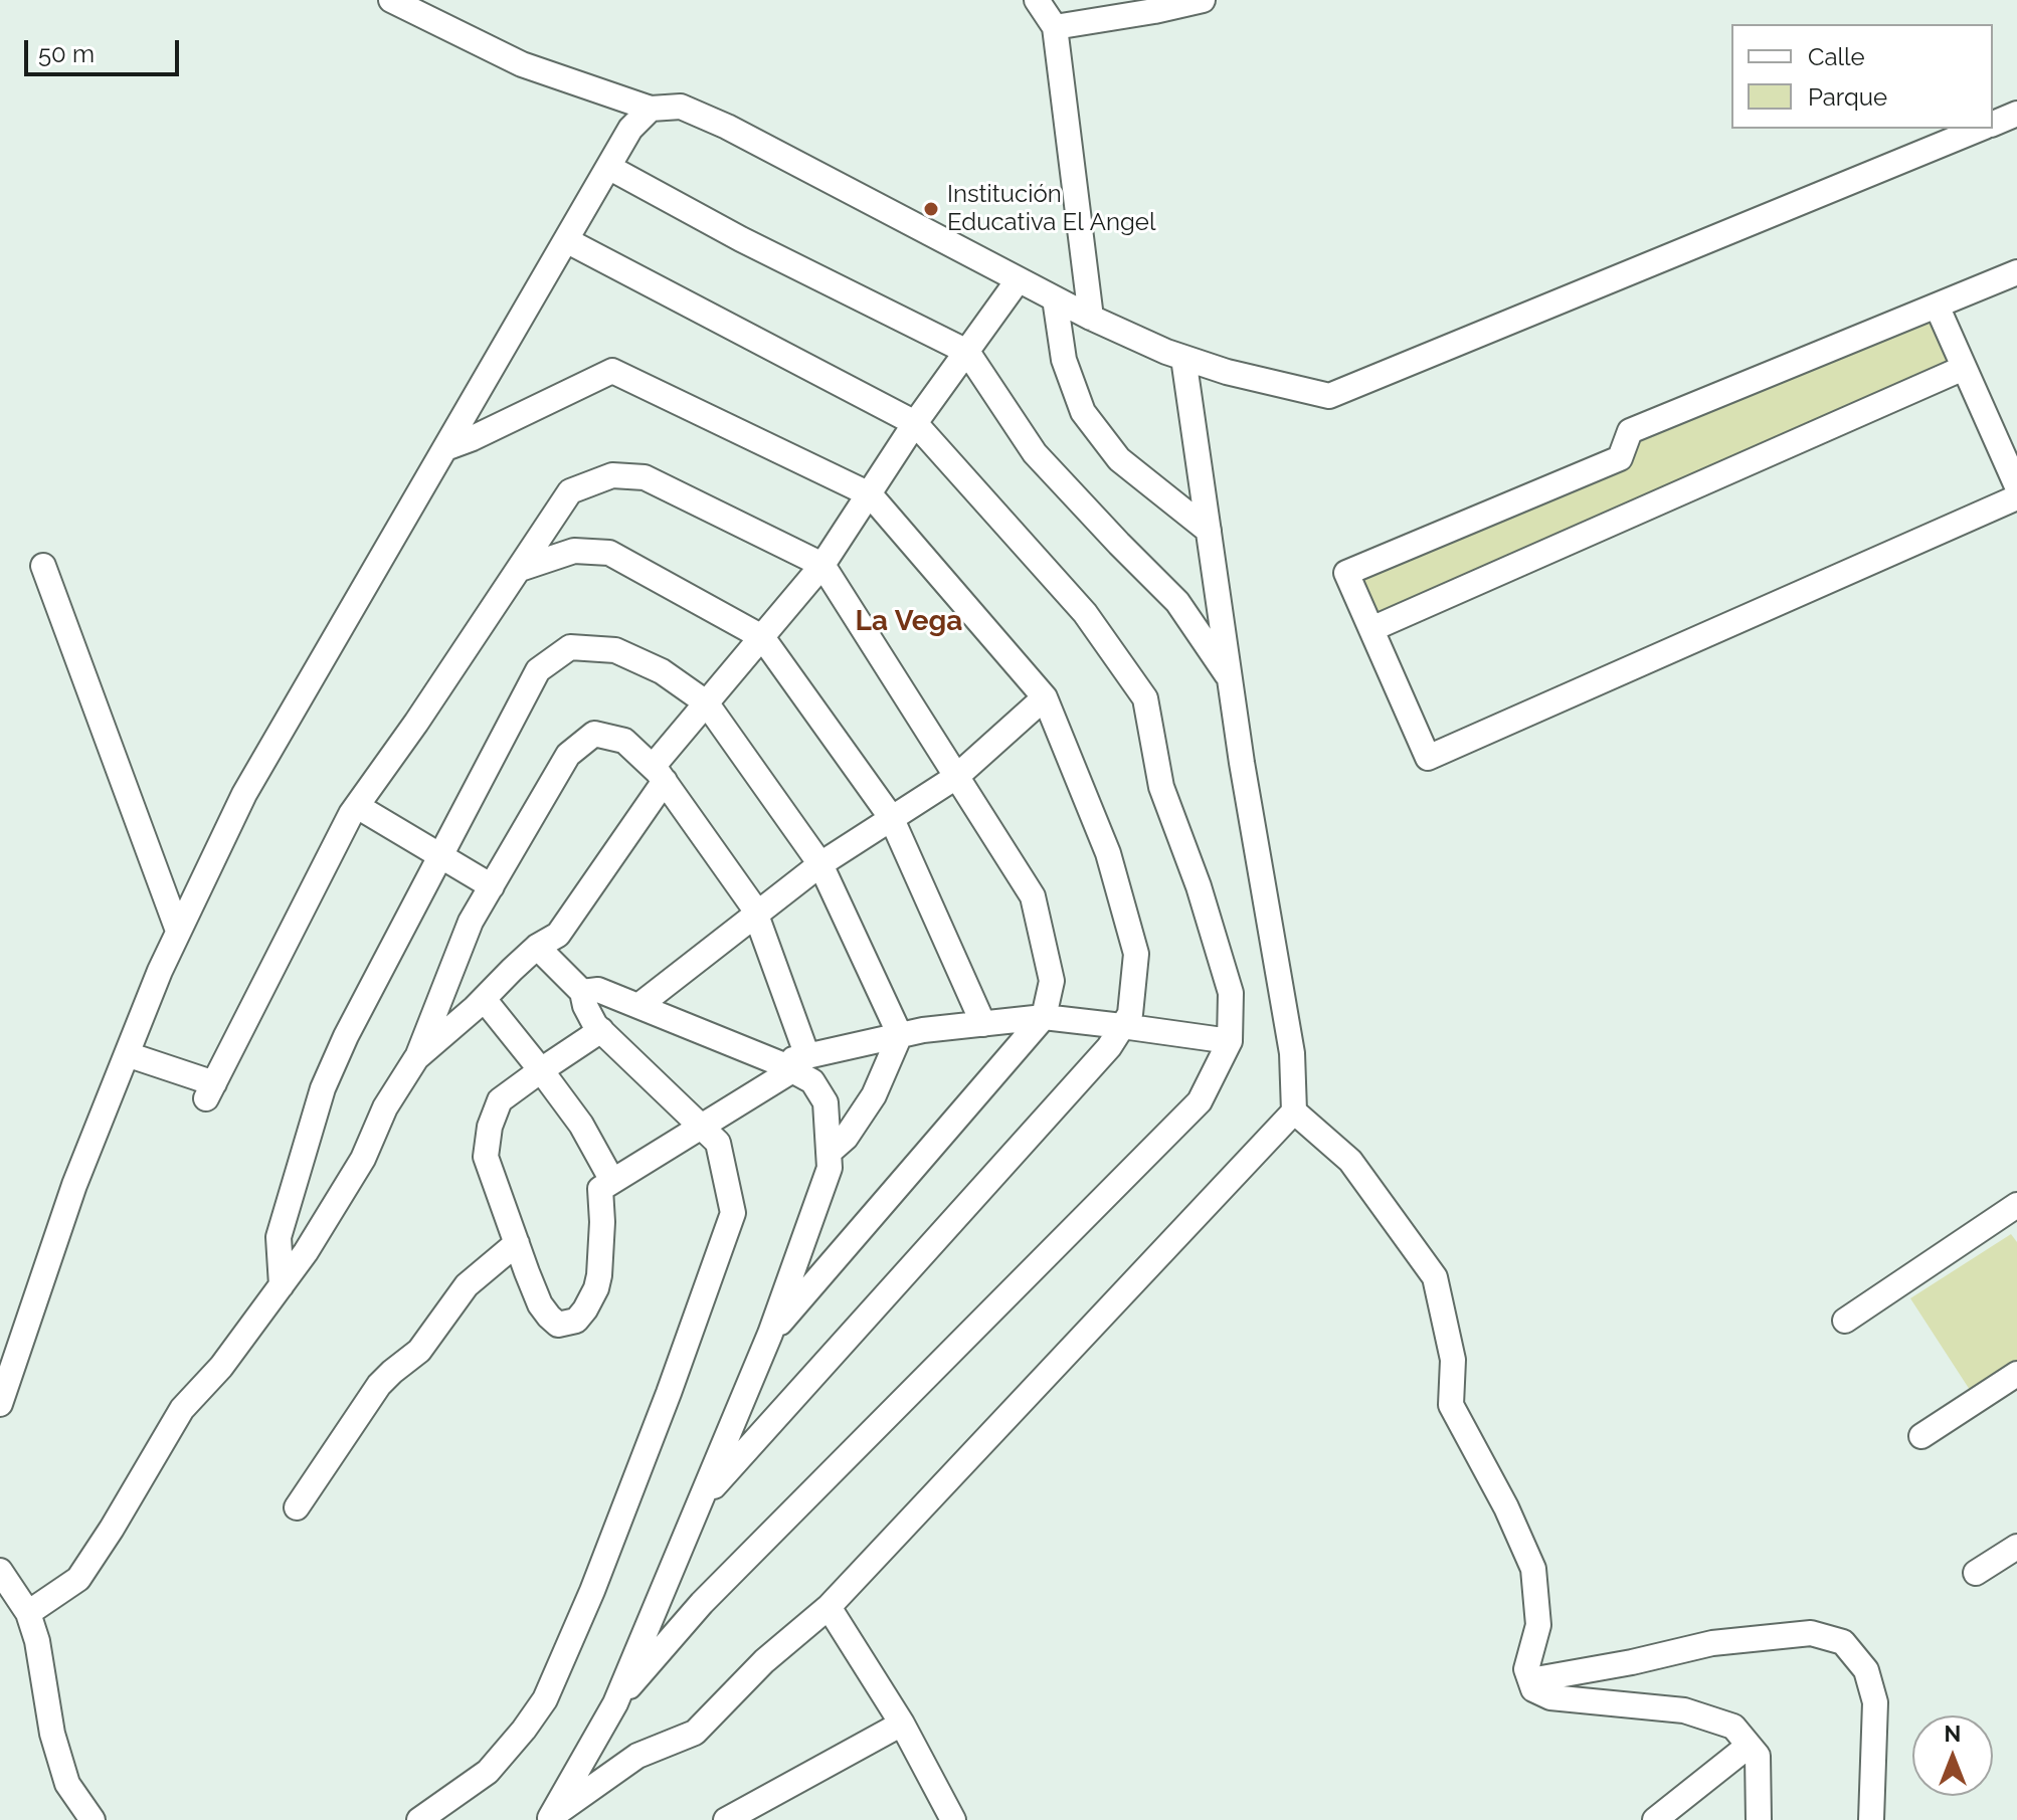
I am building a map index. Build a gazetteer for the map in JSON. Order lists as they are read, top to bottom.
{
  "districts": ["La Vega"],
  "places": ["Institución Educativa El Angel"],
  "legend": ["Calle", "Parque"],
  "scale_bar": "50 m",
  "north": "top"
}
